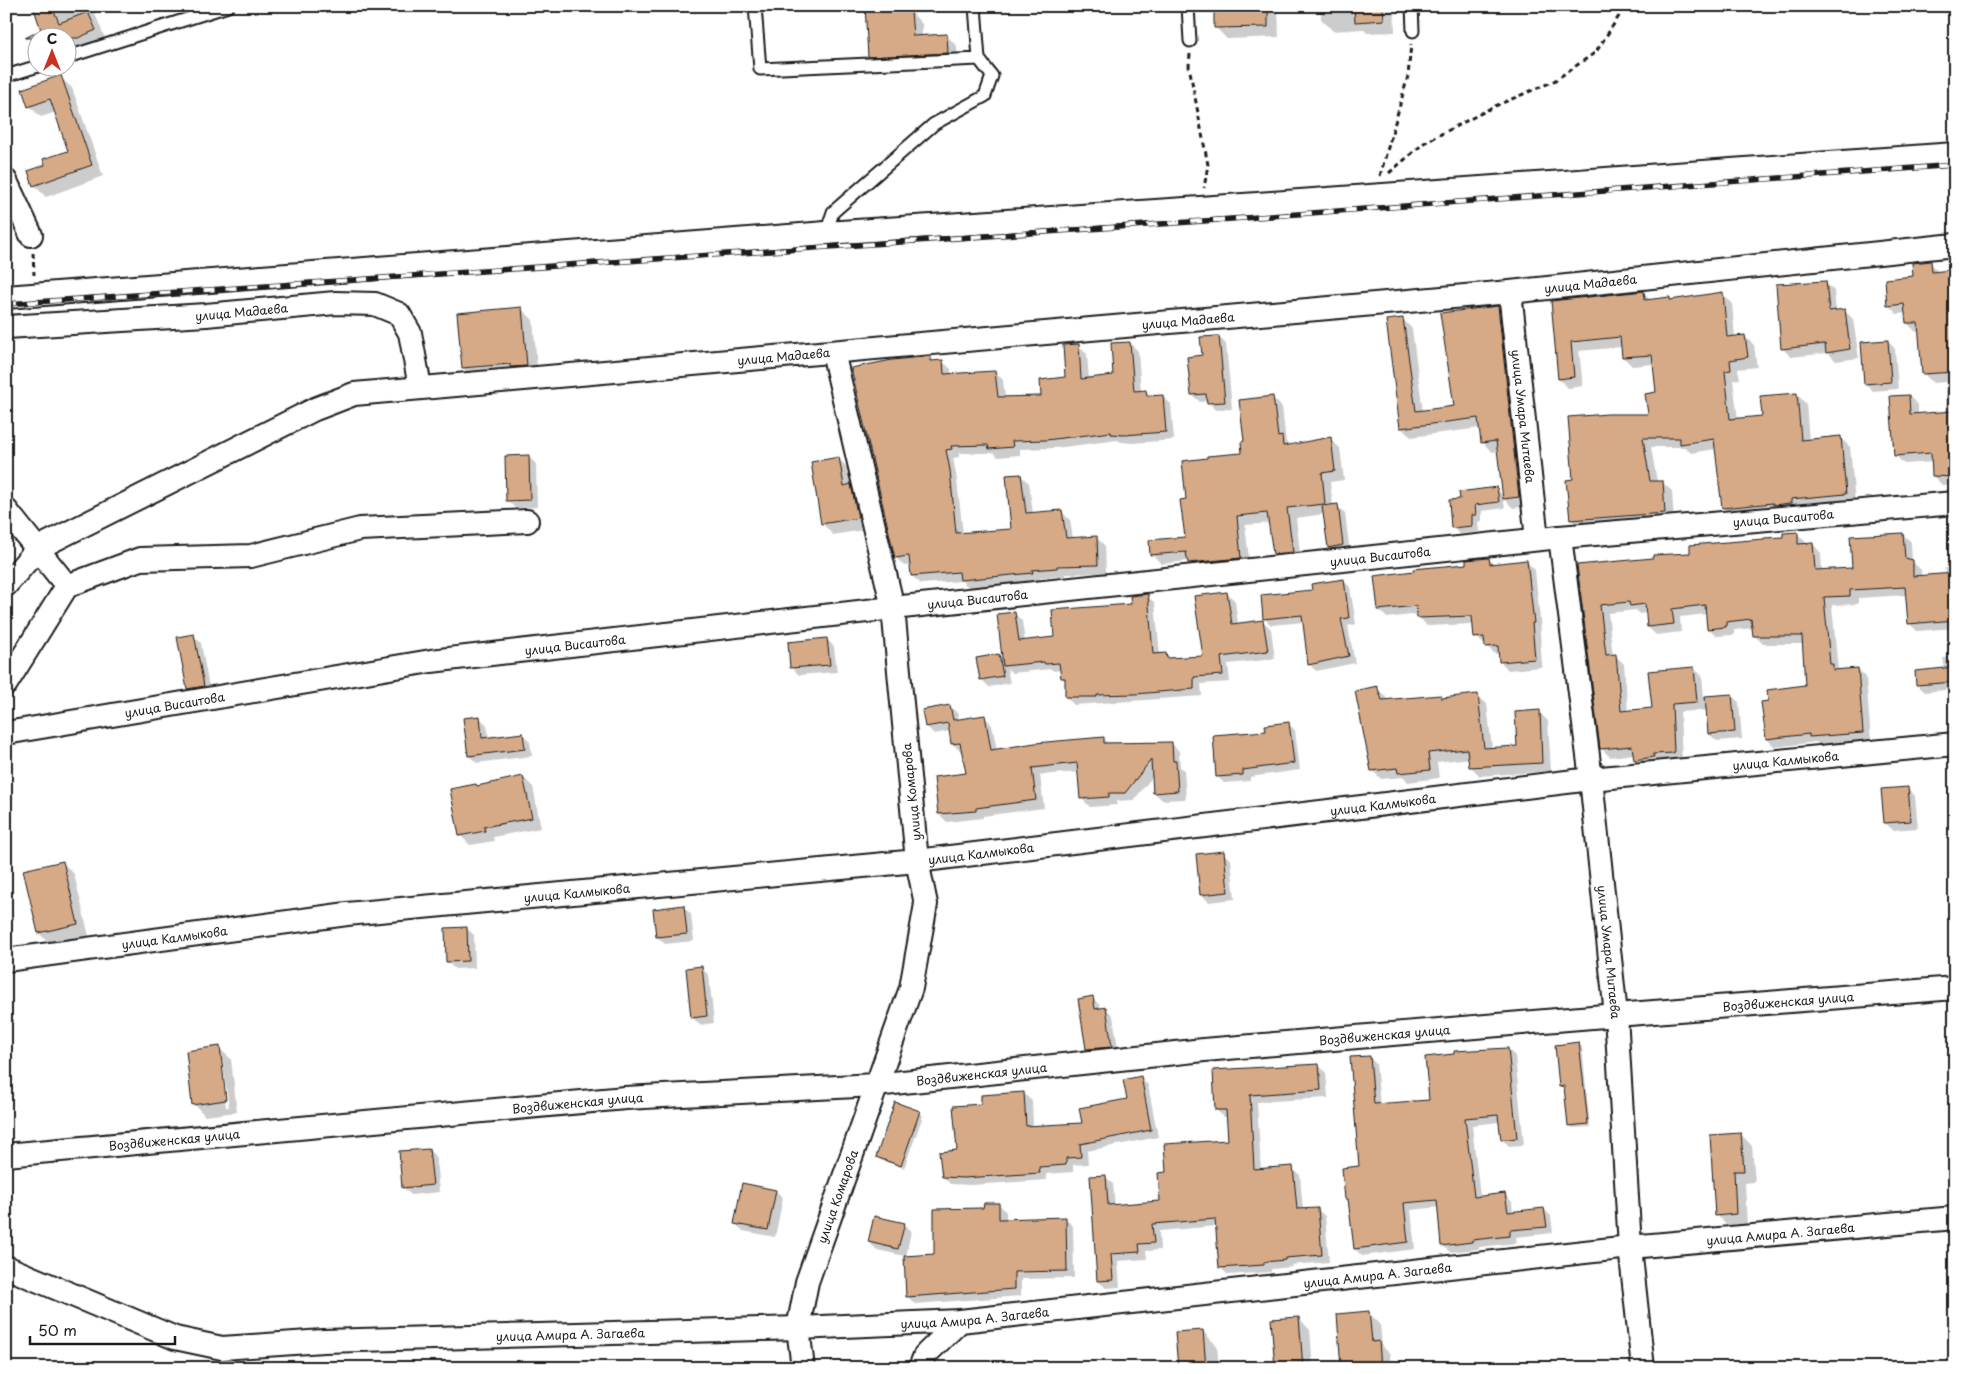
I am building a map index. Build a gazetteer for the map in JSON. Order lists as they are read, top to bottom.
{
  "streets": {
    "street": [
      "улица Мадаева",
      "улица Умара Митаева",
      "улица Висаитова",
      "улица Калмыкова",
      "улица Комарова",
      "Воздвиженская улица",
      "улица Амира А. Загаева"
    ]
  },
  "crossings": [
    ["улица Мадаева", "улица Умара Митаева"],
    ["улица Мадаева", "улица Комарова"],
    ["улица Умара Митаева", "улица Висаитова"],
    ["улица Умара Митаева", "улица Калмыкова"],
    ["улица Умара Митаева", "Воздвиженская улица"],
    ["улица Умара Митаева", "улица Амира А. Загаева"],
    ["улица Висаитова", "улица Комарова"],
    ["улица Калмыкова", "улица Комарова"],
    ["улица Комарова", "Воздвиженская улица"],
    ["улица Комарова", "улица Амира А. Загаева"]
  ],
  "scale_bar": "50 m",
  "north": "top"
}
